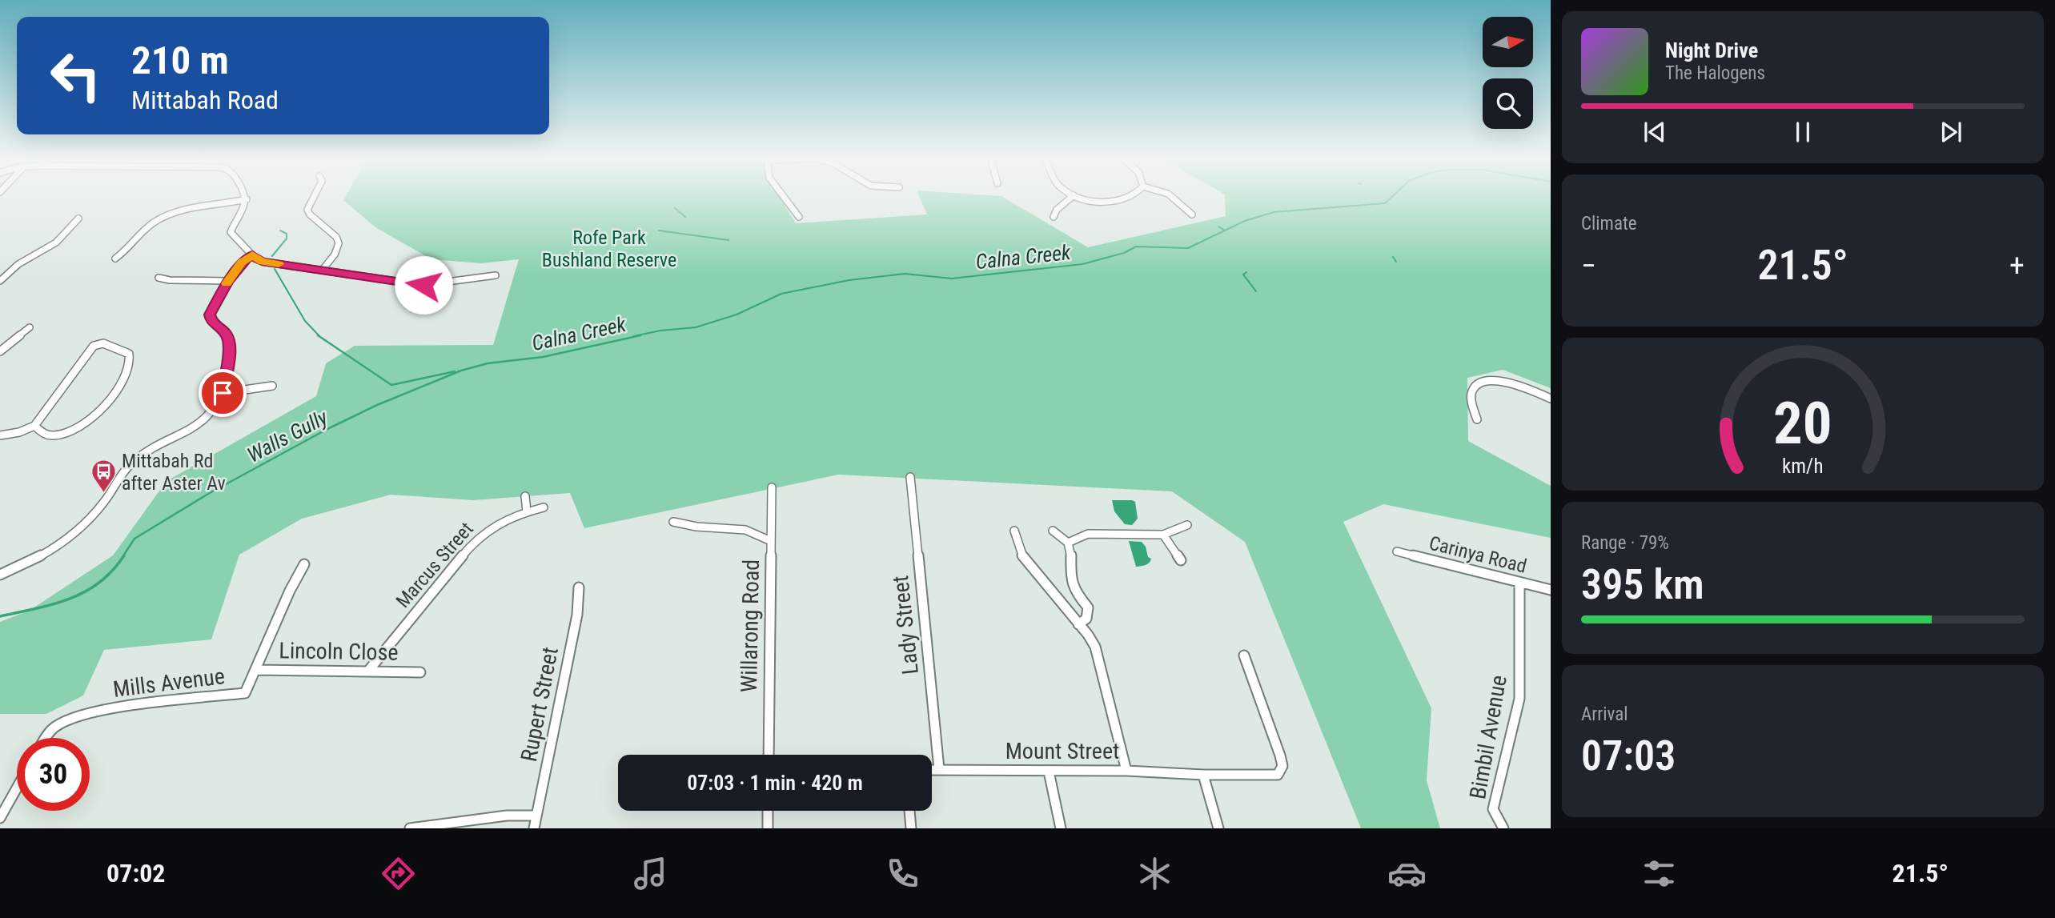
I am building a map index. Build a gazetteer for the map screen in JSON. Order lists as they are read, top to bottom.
{
  "streets": {
    "street": [
      "Carinya Road",
      "Marcus Street",
      "Lady Street",
      "Willarong Road",
      "Lincoln Close",
      "Mills Avenue",
      "Rupert Street",
      "Bimbil Avenue",
      "Mount Street"
    ]
  },
  "crossings": [
    ["Carinya Road", "Bimbil Avenue"],
    ["Marcus Street", "Lincoln Close"],
    ["Lady Street", "Mount Street"],
    ["Lincoln Close", "Mills Avenue"]
  ],
  "water": ["Calna Creek", "Walls Gully"],
  "parks": ["Rofe Park Bushland Reserve"],
  "places": {
    "bus stop": ["Mittabah Rd after Aster Av"]
  },
  "north": "right",
  "page": {
    "turn": ["210 m", "Mittabah Road"],
    "song": ["Night Drive", "The Halogens"],
    "tile": [
      "Climate",
      ["Range · 79%", "395 km"],
      ["Arrival", "07:03"]
    ],
    "heat": ["−", "21.5°", "+"],
    "limit": "30",
    "trip": "07:03 · 1 min · 420 m",
    "tabs": ["07:02", "21.5°"],
    "gauge": ["20", "km/h"]
  }
}
